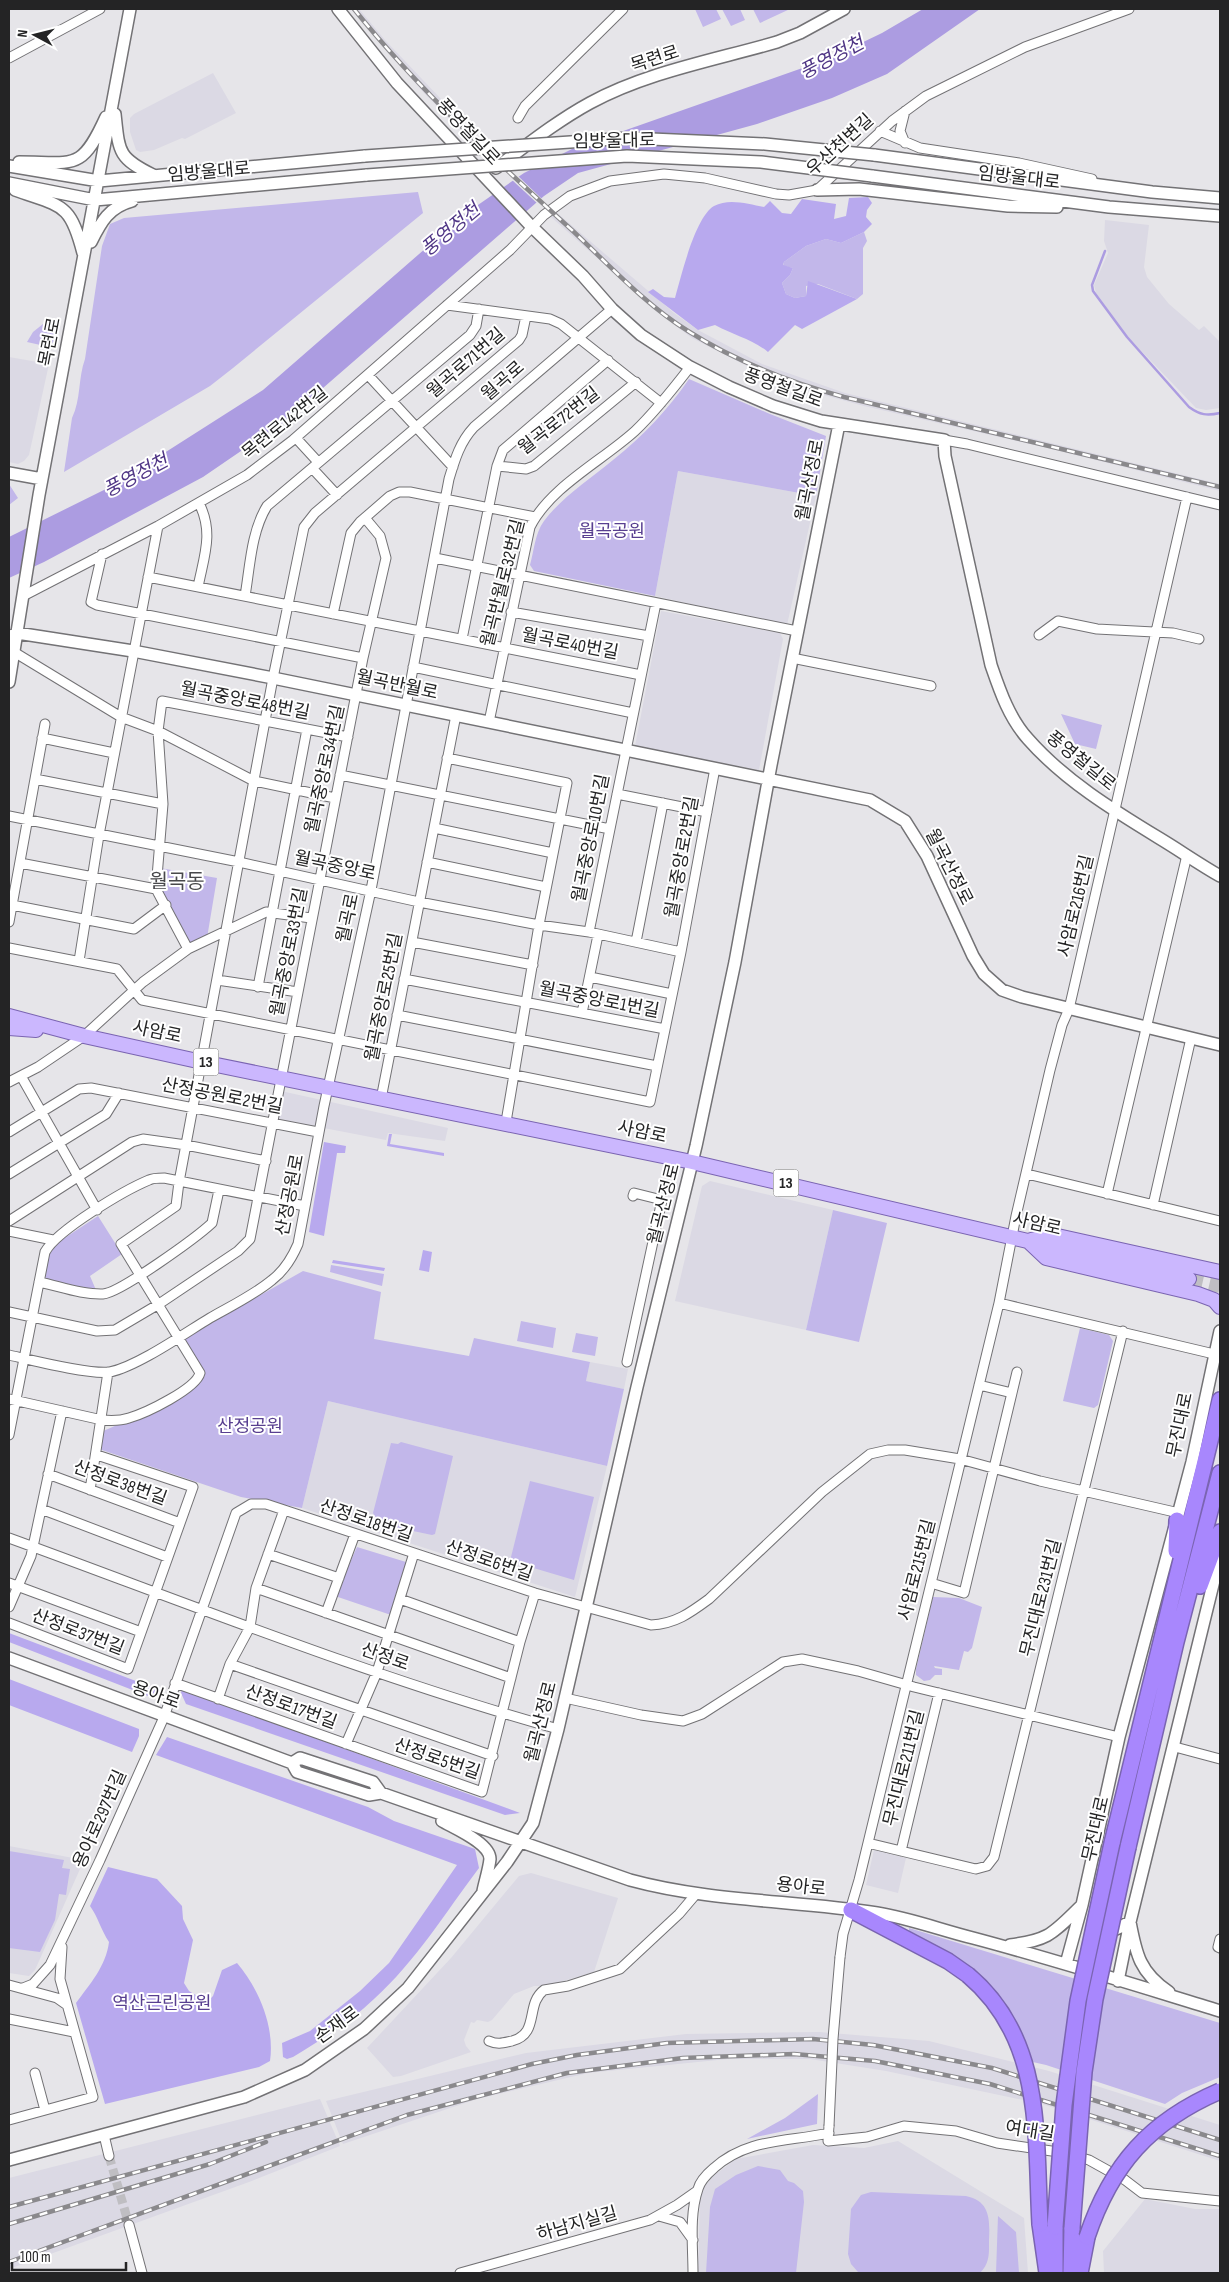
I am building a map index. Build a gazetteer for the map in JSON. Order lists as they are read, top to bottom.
{
  "streets": {
    "highway": ["무진대로"],
    "main road": ["사암로", "13"],
    "street": [
      "목련로",
      "풍영철길로",
      "임방울대로",
      "우산천변길",
      "월곡로71번길",
      "월곡로",
      "월곡로72번길",
      "목련로142번길",
      "월곡산정로",
      "월곡반월로32번길",
      "월곡로40번길",
      "월곡반월로",
      "월곡중앙로48번길",
      "월곡중앙로34번길",
      "월곡중앙로10번길",
      "월곡중앙로2번길",
      "월곡중앙로",
      "사암로216번길",
      "월곡중앙로33번길",
      "월곡중앙로25번길",
      "월곡중앙로1번길",
      "산정공원로2번길",
      "산정공원로",
      "산정로38번길",
      "산정로18번길",
      "산정로6번길",
      "사암로215번길",
      "무진대로231번길",
      "산정로37번길",
      "산정로",
      "용아로",
      "산정로17번길",
      "산정로5번길",
      "무진대로211번길",
      "용아로297번길",
      "손재로",
      "여대길",
      "하남지실길"
    ]
  },
  "crossings": [
    ["목련로", "풍영철길로"],
    ["목련로", "임방울대로"],
    ["목련로", "목련로142번길"],
    ["목련로", "월곡반월로"],
    ["풍영철길로", "우산천변길"],
    ["풍영철길로", "월곡로"],
    ["풍영철길로", "목련로142번길"],
    ["풍영철길로", "월곡산정로"],
    ["풍영철길로", "월곡반월로32번길"],
    ["풍영철길로", "사암로216번길"],
    ["우산천변길", "목련로142번길"],
    ["월곡로71번길", "월곡로"],
    ["월곡로71번길", "목련로142번길"],
    ["월곡로71번길", "월곡로40번길"],
    ["월곡로71번길", "월곡반월로"],
    ["월곡로71번길", "월곡중앙로48번길"],
    ["월곡로71번길", "월곡중앙로"],
    ["월곡로71번길", "월곡중앙로33번길"],
    ["월곡로71번길", "사암로"],
    ["월곡로71번길", "산정공원로2번길"],
    ["월곡로", "월곡로40번길"],
    ["월곡로", "월곡반월로"],
    ["월곡로", "월곡중앙로"],
    ["월곡로", "사암로"],
    ["월곡로", "산정공원로"],
    ["월곡산정로", "월곡반월로"],
    ["월곡산정로", "사암로216번길"],
    ["월곡산정로", "사암로"],
    ["월곡산정로", "산정로"],
    ["월곡산정로", "용아로"],
    ["월곡산정로", "무진대로211번길"],
    ["월곡산정로", "손재로"],
    ["월곡반월로32번길", "월곡로40번길"],
    ["월곡반월로32번길", "월곡반월로"],
    ["월곡로40번길", "월곡중앙로34번길"],
    ["월곡로40번길", "월곡중앙로10번길"],
    ["월곡반월로", "월곡중앙로34번길"],
    ["월곡반월로", "월곡중앙로10번길"],
    ["월곡반월로", "월곡중앙로2번길"],
    ["월곡반월로", "월곡중앙로25번길"],
    ["월곡중앙로48번길", "월곡중앙로34번길"],
    ["월곡중앙로48번길", "월곡중앙로"],
    ["월곡중앙로34번길", "월곡중앙로"],
    ["월곡중앙로34번길", "월곡중앙로33번길"],
    ["월곡중앙로10번길", "월곡중앙로"],
    ["월곡중앙로2번길", "월곡중앙로"],
    ["월곡중앙로2번길", "월곡중앙로1번길"],
    ["월곡중앙로", "월곡중앙로33번길"],
    ["월곡중앙로", "월곡중앙로25번길"],
    ["월곡중앙로", "월곡중앙로1번길"],
    ["사암로216번길", "사암로"],
    ["사암로216번길", "사암로215번길"],
    ["월곡중앙로33번길", "사암로"],
    ["월곡중앙로33번길", "산정공원로2번길"],
    ["월곡중앙로25번길", "월곡중앙로1번길"],
    ["월곡중앙로25번길", "사암로"],
    ["사암로", "산정공원로"],
    ["사암로", "사암로215번길"],
    ["산정공원로2번길", "산정공원로"],
    ["무진대로", "용아로"],
    ["무진대로", "무진대로211번길"],
    ["산정로38번길", "산정로37번길"],
    ["산정로38번길", "산정로"],
    ["산정로18번길", "산정로6번길"],
    ["산정로18번길", "산정로"],
    ["산정로18번길", "산정로17번길"],
    ["산정로6번길", "산정로"],
    ["산정로6번길", "산정로5번길"],
    ["사암로215번길", "용아로"],
    ["사암로215번길", "무진대로211번길"],
    ["사암로215번길", "여대길"],
    ["무진대로231번길", "무진대로211번길"],
    ["산정로37번길", "산정로"],
    ["산정로", "산정로17번길"],
    ["산정로", "산정로5번길"],
    ["용아로", "용아로297번길"],
    ["용아로", "손재로"],
    ["산정로17번길", "산정로5번길"],
    ["여대길", "하남지실길"]
  ],
  "districts": ["월곡동"],
  "water": ["풍영정천"],
  "parks": ["월곡공원", "산정공원", "역산근린공원"],
  "scale_bar": "100 m",
  "north": "left"
}
